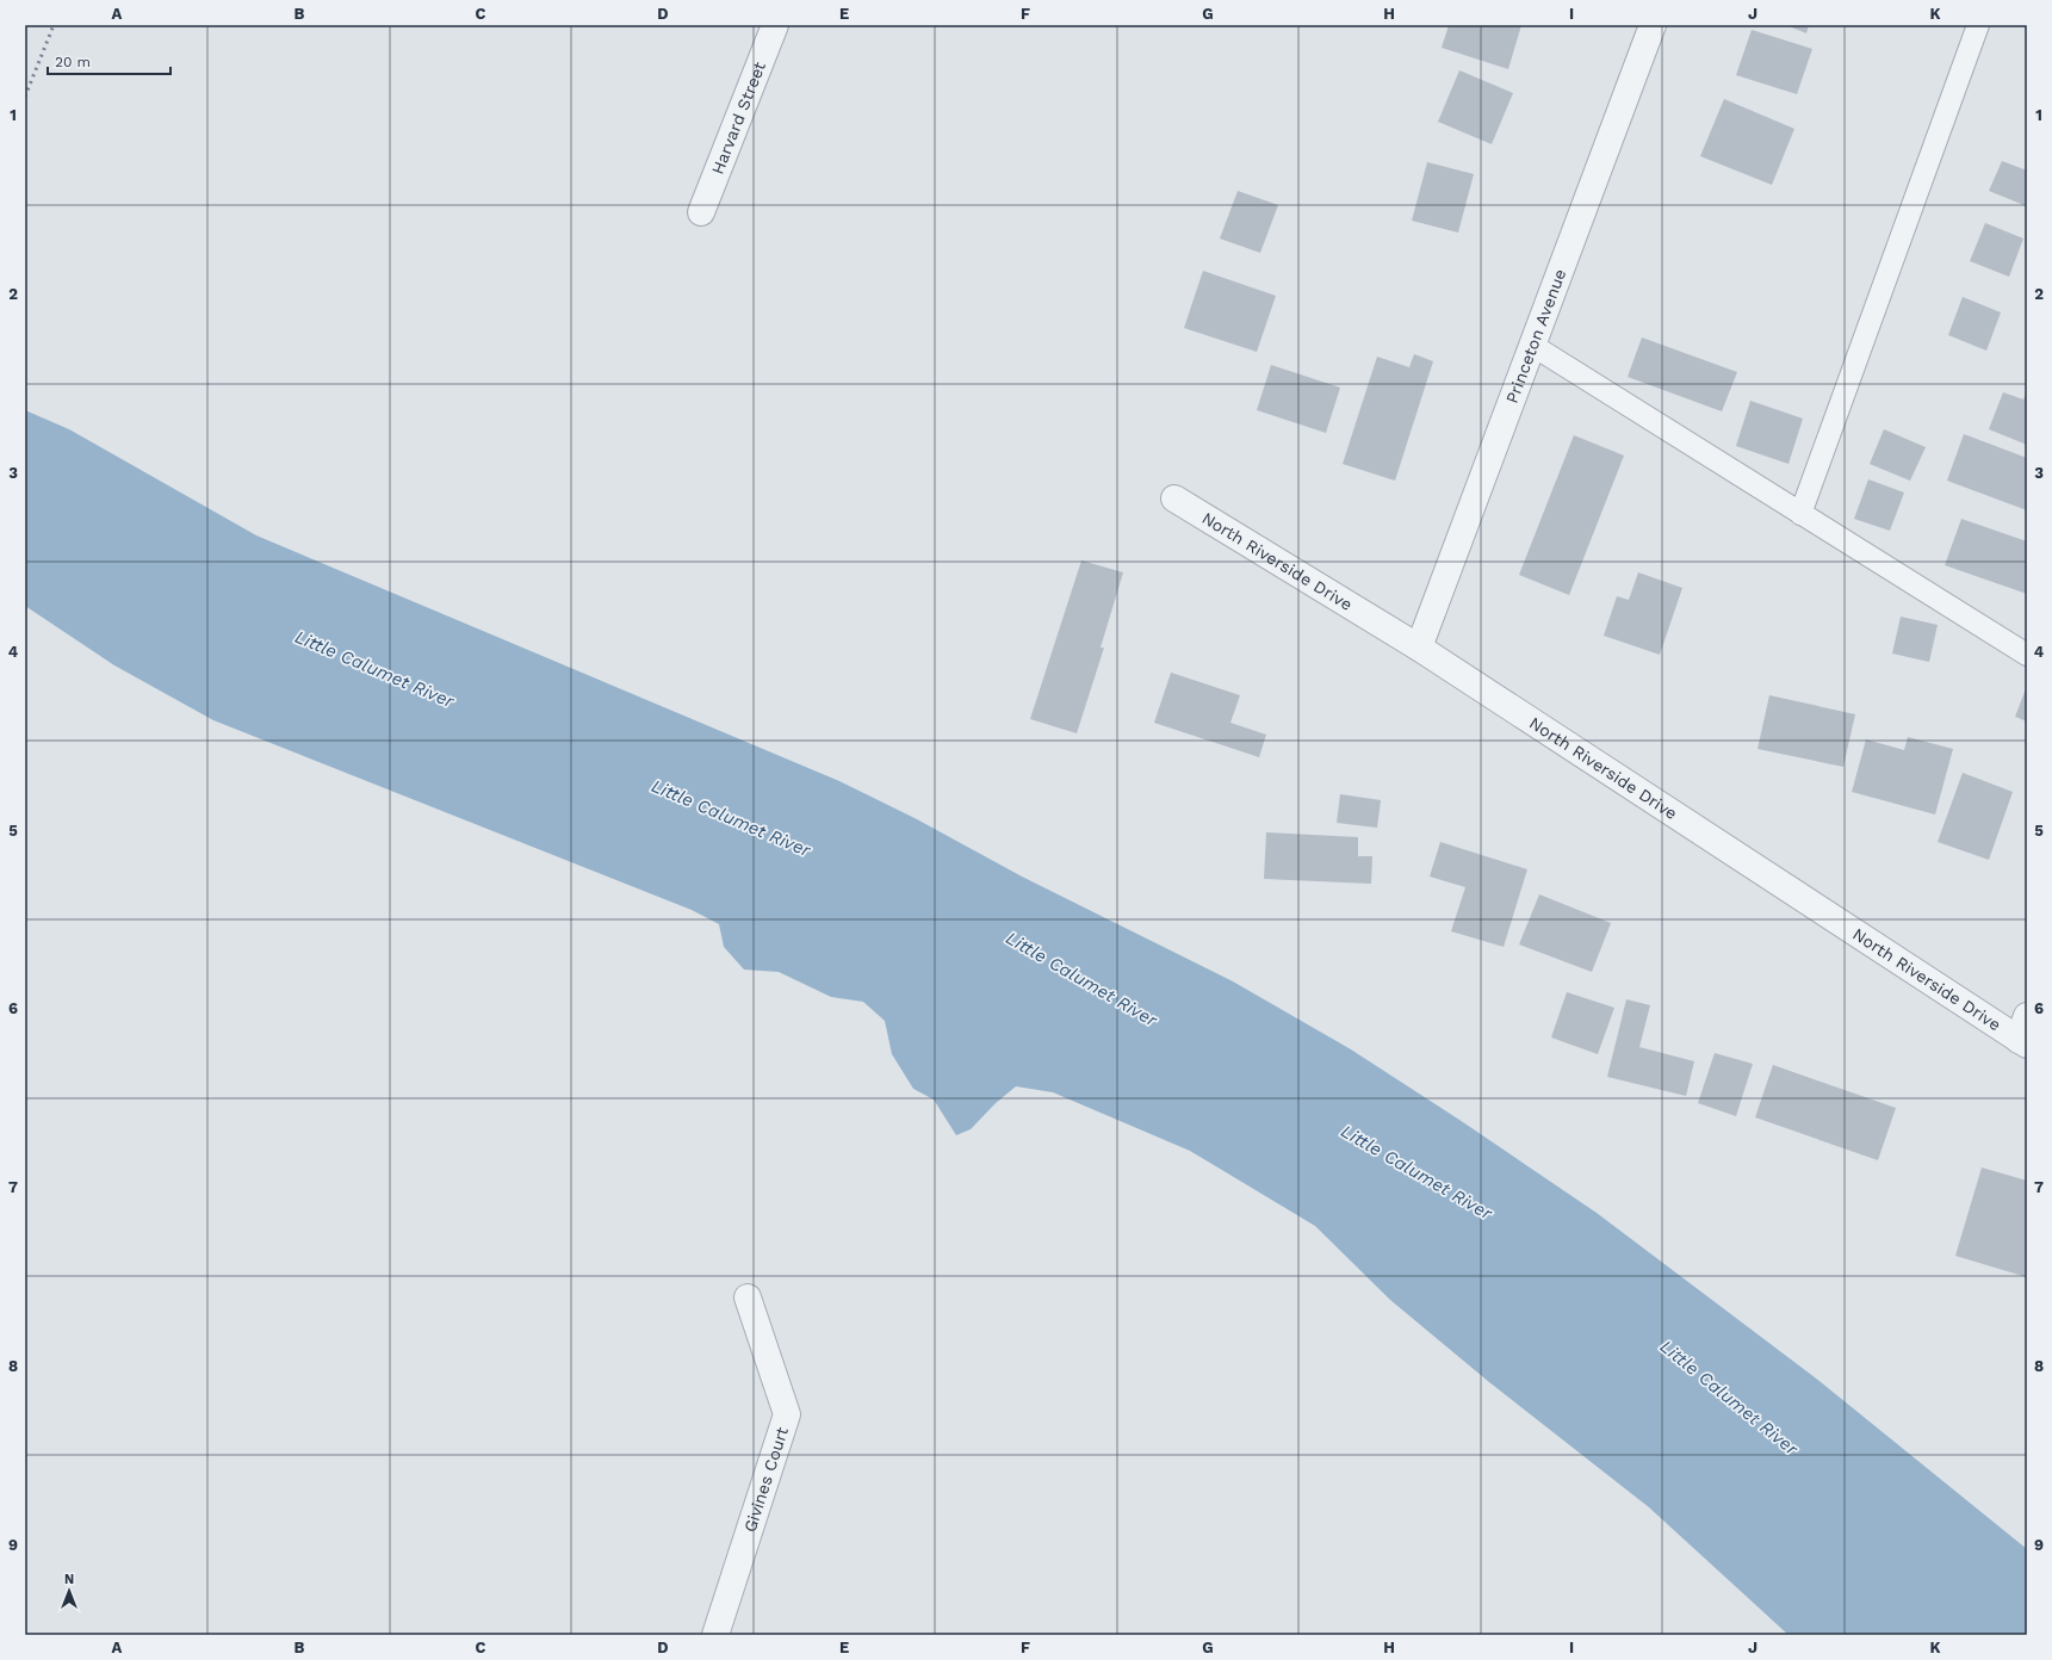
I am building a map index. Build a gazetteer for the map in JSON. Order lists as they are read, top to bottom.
{
  "streets": {
    "street": [
      "Harvard Street",
      "Princeton Avenue",
      "North Riverside Drive",
      "Givines Court"
    ]
  },
  "crossings": [
    ["Princeton Avenue", "North Riverside Drive"]
  ],
  "water": ["Little Calumet River"],
  "scale_bar": "20 m",
  "north": "top",
  "grid": {
    "columns": [
      "A",
      "B",
      "C",
      "D",
      "E",
      "F",
      "G",
      "H",
      "I",
      "J",
      "K"
    ],
    "rows": [
      "1",
      "2",
      "3",
      "4",
      "5",
      "6",
      "7",
      "8",
      "9"
    ]
  }
}
